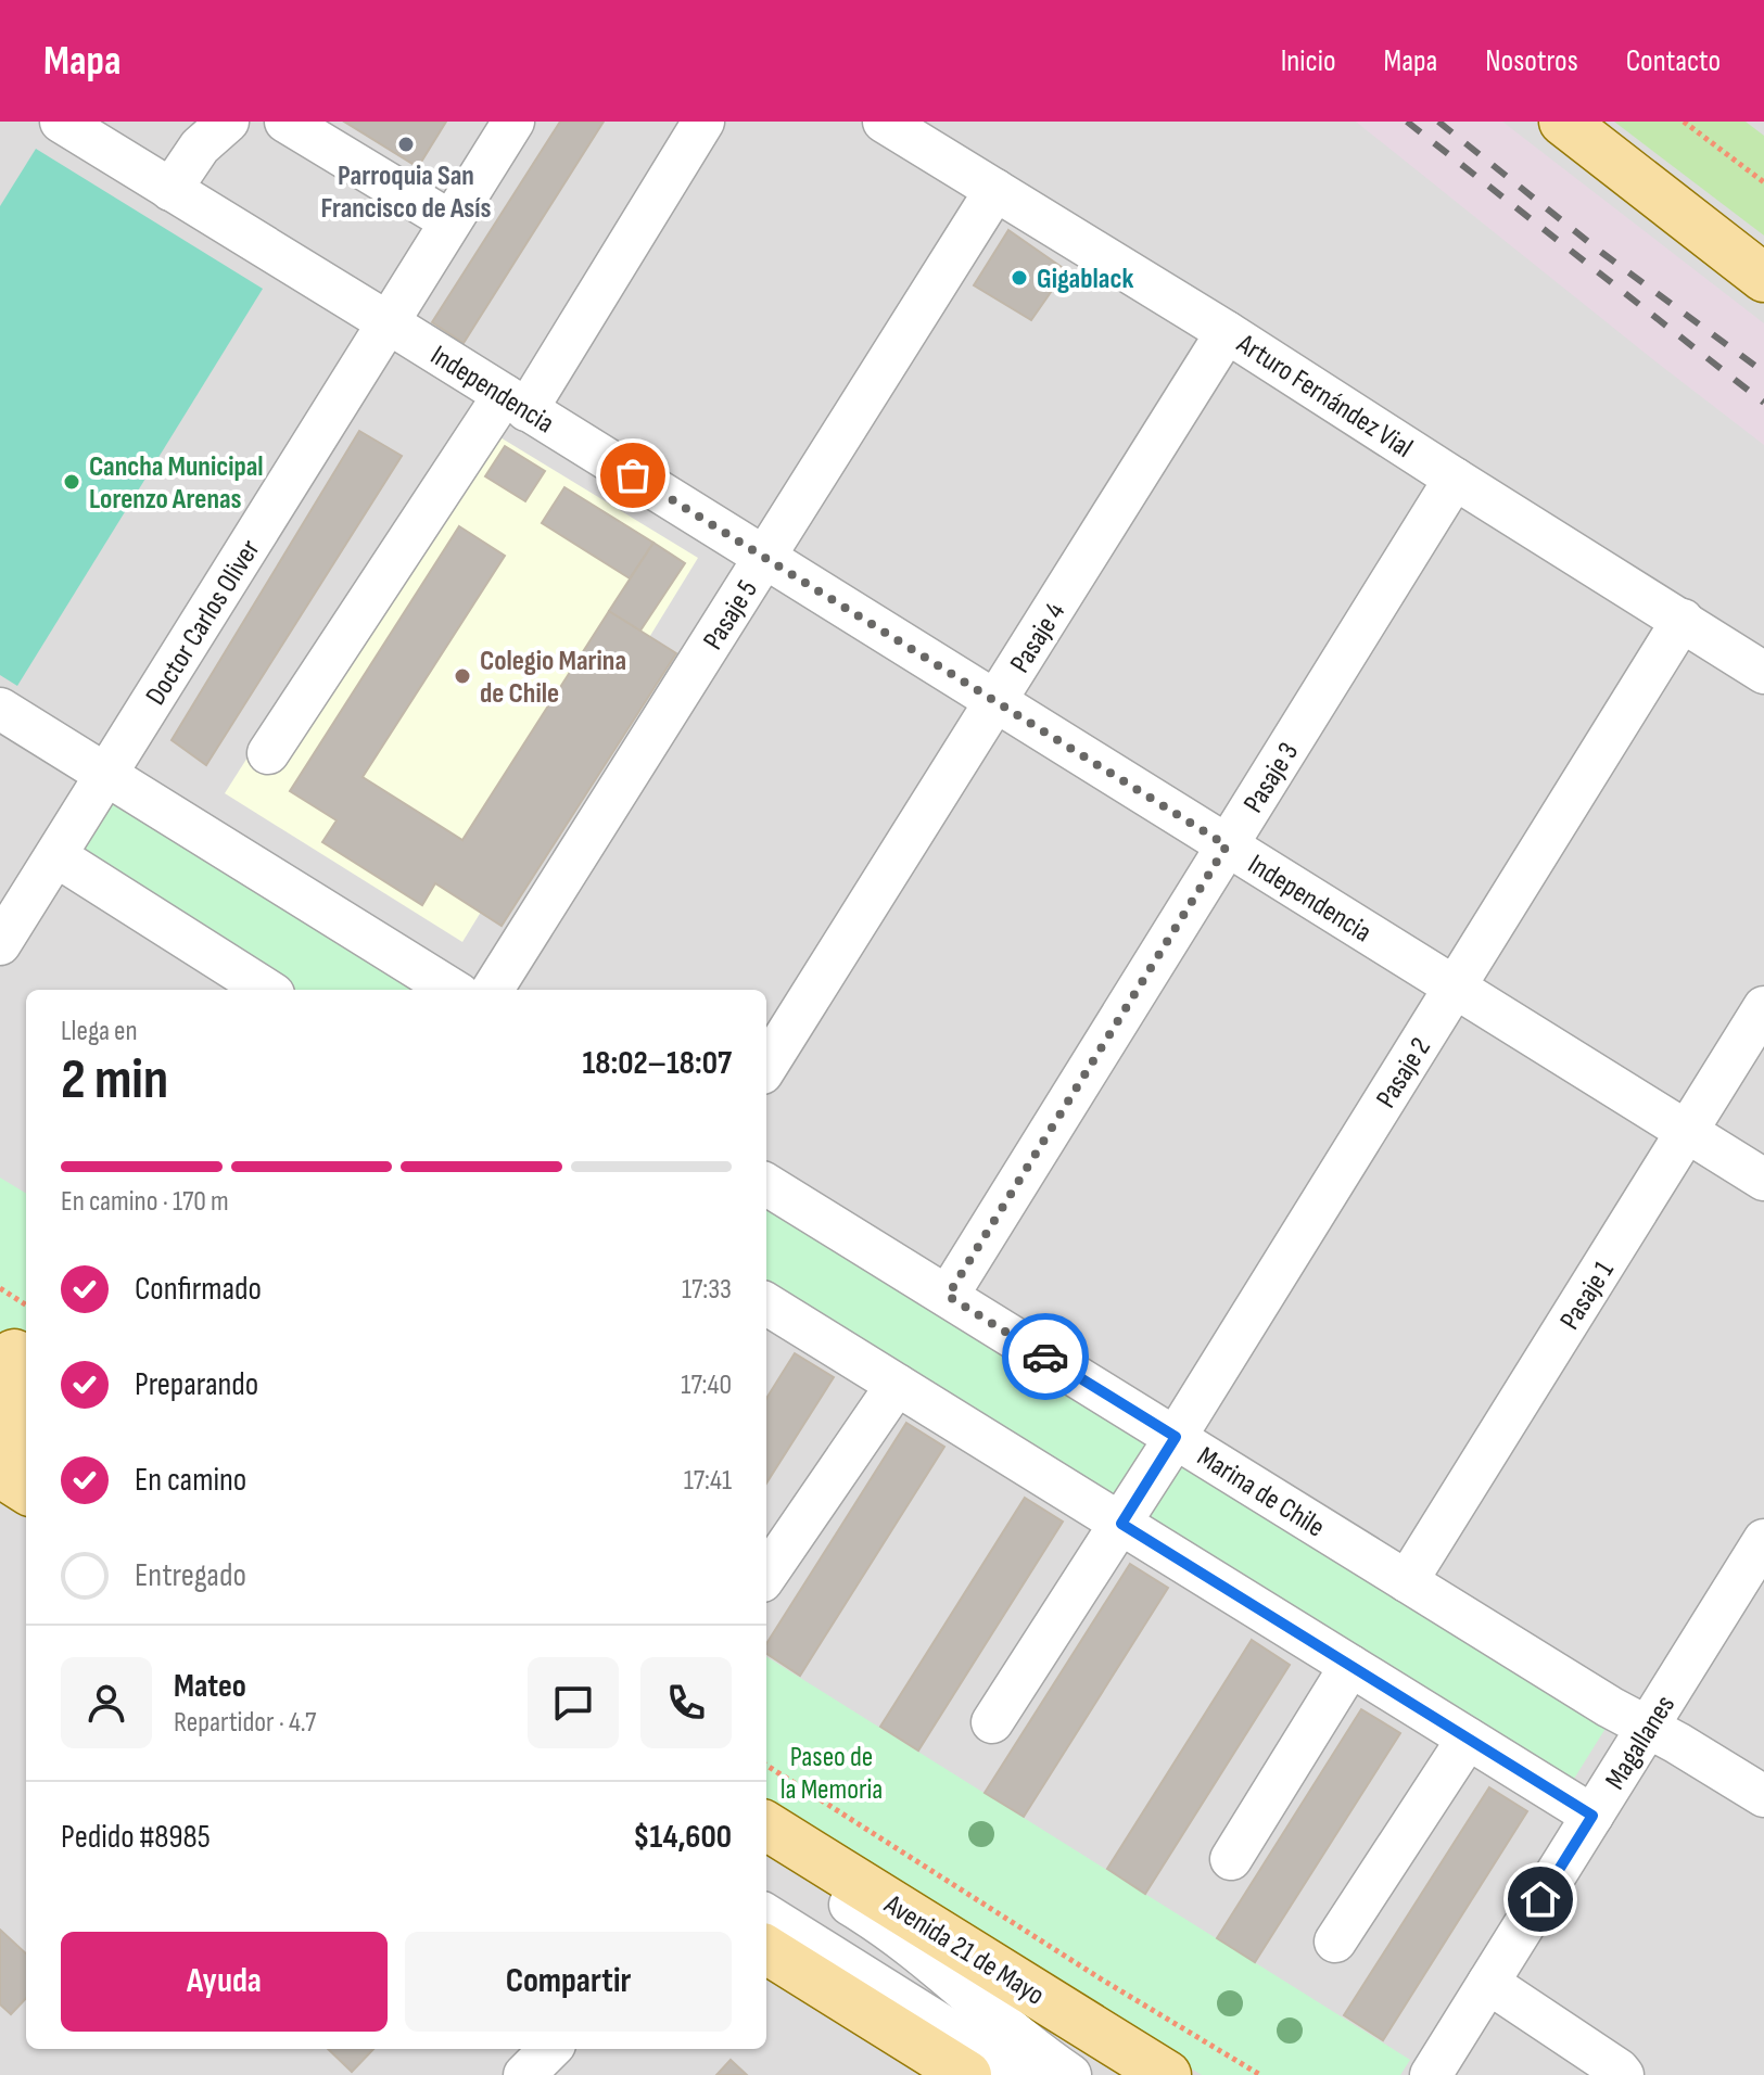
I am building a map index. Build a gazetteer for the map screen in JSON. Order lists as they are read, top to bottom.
{
  "streets": {
    "main road": ["Avenida 21 de Mayo"],
    "street": [
      "Independencia",
      "Arturo Fernández Vial",
      "Pasaje 5",
      "Doctor Carlos Oliver",
      "Pasaje 4",
      "Pasaje 3",
      "Pasaje 2",
      "Pasaje 1",
      "Marina de Chile",
      "Magallanes"
    ]
  },
  "crossings": [
    ["Independencia", "Pasaje 5"],
    ["Independencia", "Doctor Carlos Oliver"],
    ["Independencia", "Pasaje 4"],
    ["Independencia", "Pasaje 3"],
    ["Independencia", "Pasaje 2"],
    ["Independencia", "Pasaje 1"],
    ["Arturo Fernández Vial", "Pasaje 5"],
    ["Arturo Fernández Vial", "Pasaje 4"],
    ["Arturo Fernández Vial", "Pasaje 3"],
    ["Arturo Fernández Vial", "Pasaje 2"],
    ["Pasaje 3", "Marina de Chile"],
    ["Pasaje 2", "Marina de Chile"],
    ["Pasaje 1", "Marina de Chile"],
    ["Marina de Chile", "Magallanes"]
  ],
  "parks": ["Paseo de la Memoria"],
  "places": [
    "Parroquia San Francisco de Asís",
    "Gigablack",
    "Cancha Municipal Lorenzo Arenas",
    "Colegio Marina de Chile"
  ],
  "page": {
    "header": "Mapa",
    "nav": [
      "Inicio",
      "Mapa",
      "Nosotros",
      "Contacto"
    ],
    "heading": ["2 min", "Llega en", "18:02–18:07"],
    "panel": [
      "Mateo",
      "Repartidor · 4.7",
      "Pedido #8985",
      "$14,600"
    ],
    "bar": "En camino · 170 m",
    "list": [
      ["Confirmado", "17:33"],
      ["Preparando", "17:40"],
      ["En camino", "17:41"],
      "Entregado"
    ],
    "buttons": ["Ayuda", "Compartir"]
  }
}
